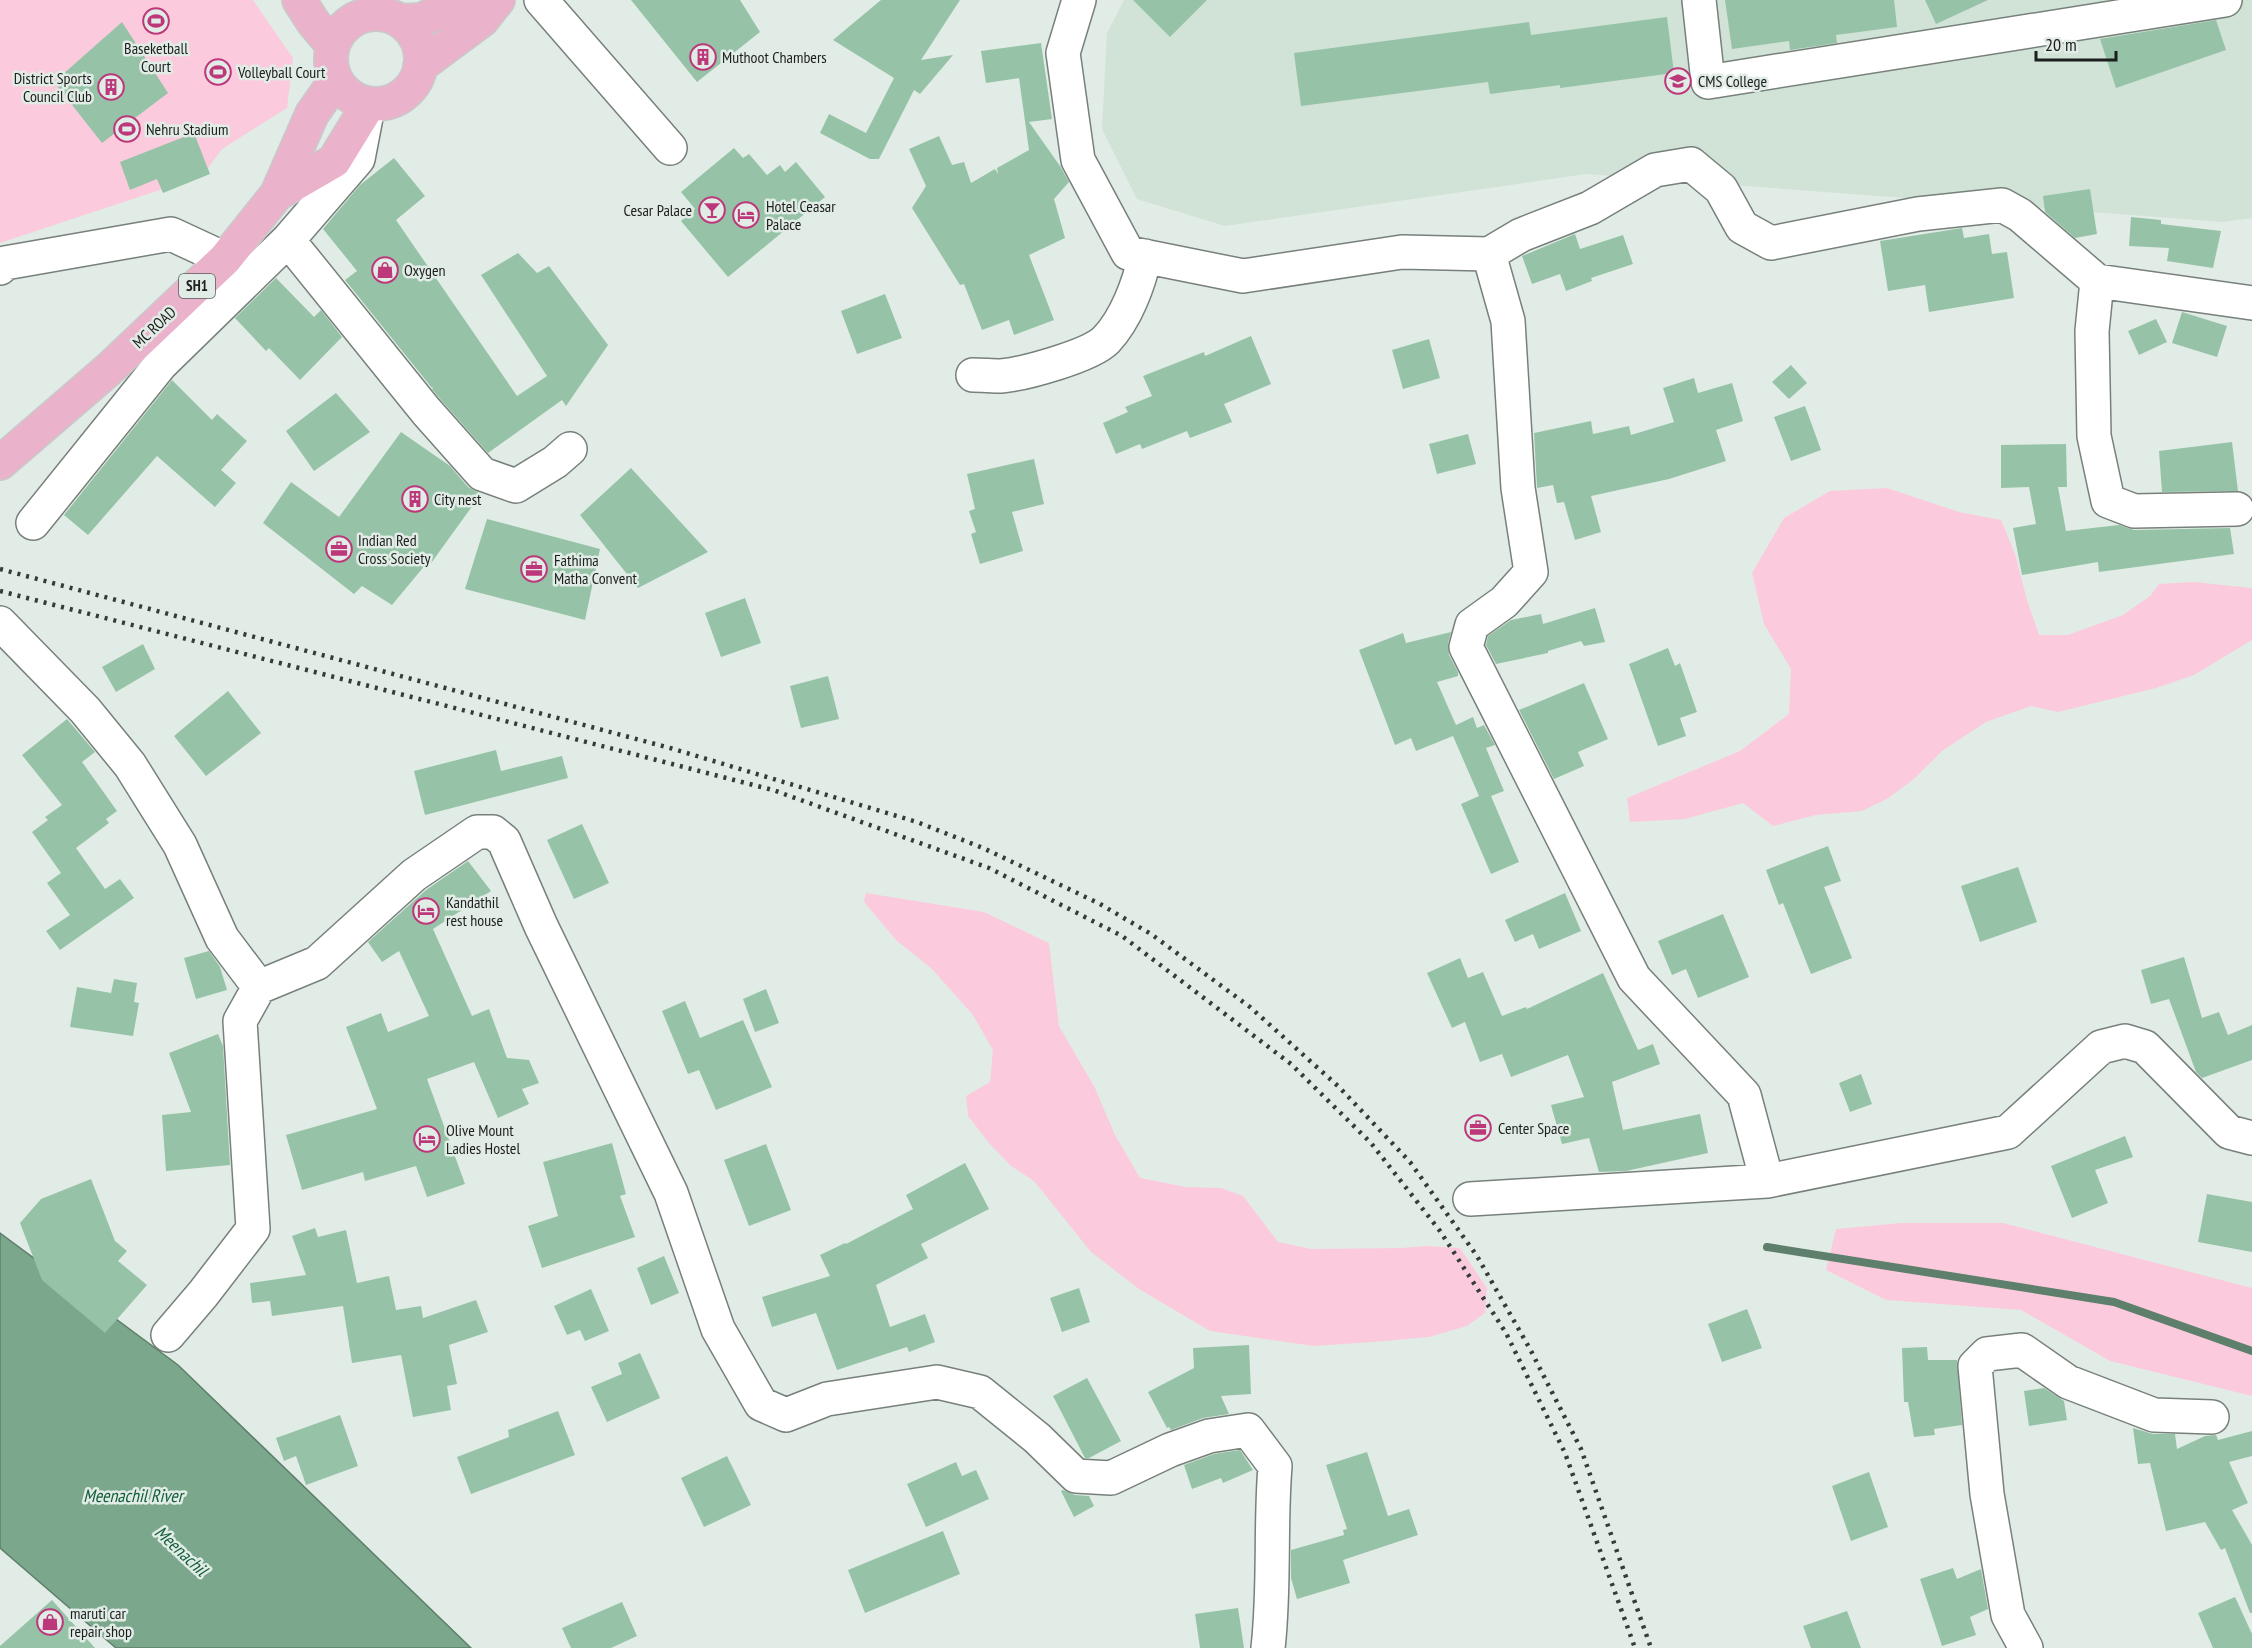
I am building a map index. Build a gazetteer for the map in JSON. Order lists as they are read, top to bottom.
{
  "streets": {
    "main road": ["SH1", "MC ROAD"]
  },
  "water": ["Meenachil River", "Meenachil"],
  "places": {
    "sports": ["Baseketball Court", "Volleyball Court", "Nehru Stadium"],
    "building": ["Muthoot Chambers", "District Sports Council Club", "City nest"],
    "school or university": ["CMS College"],
    "bar": ["Cesar Palace"],
    "hotel": ["Hotel Ceasar Palace", "Kandathil rest house", "Olive Mount Ladies Hostel"],
    "shop": ["Oxygen", "maruti car repair shop"],
    "office": ["Indian Red Cross Society", "Fathima Matha Convent", "Center Space"]
  },
  "scale_bar": "20 m"
}
